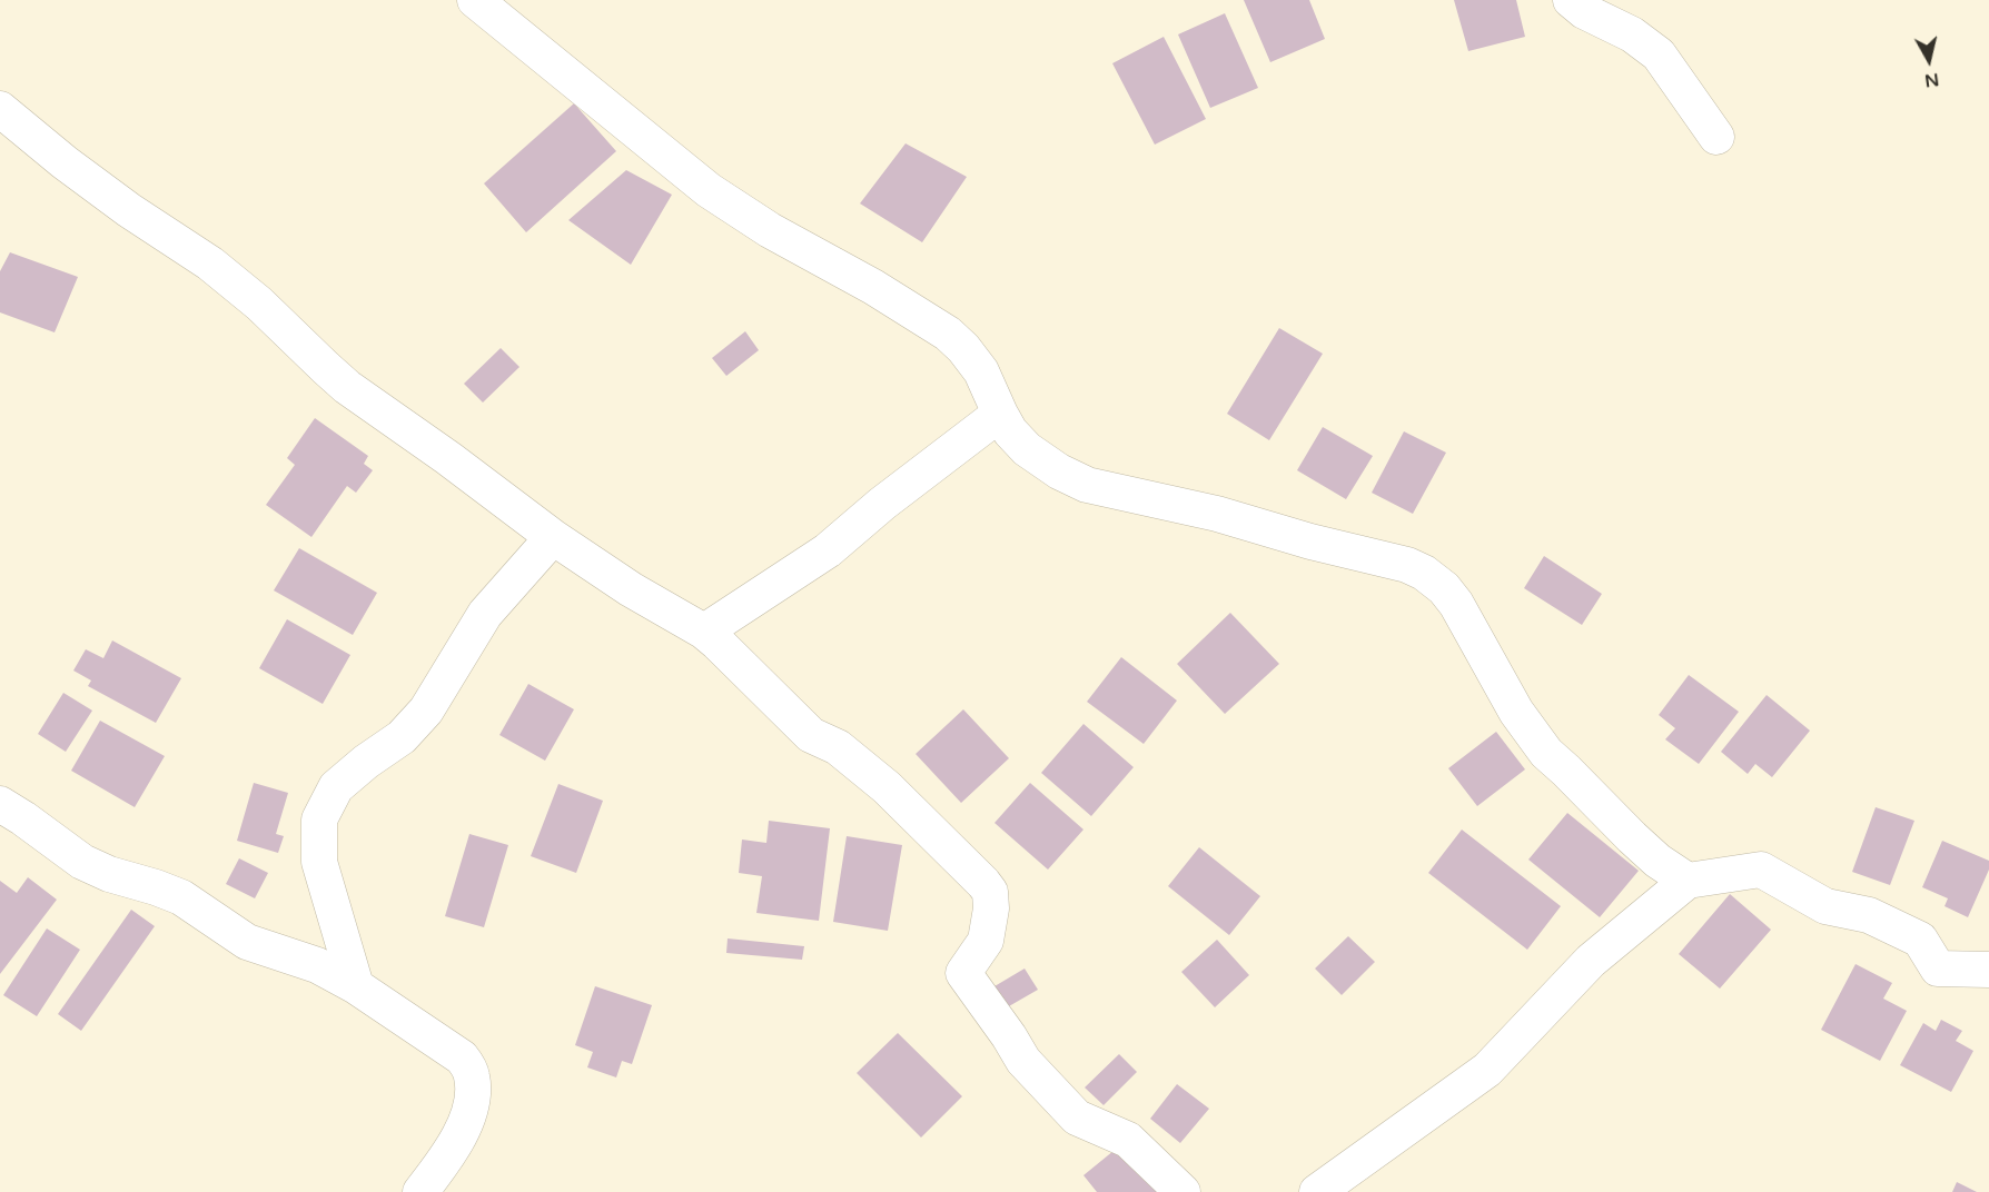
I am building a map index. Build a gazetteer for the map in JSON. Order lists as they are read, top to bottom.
{
  "north": "bottom"
}
